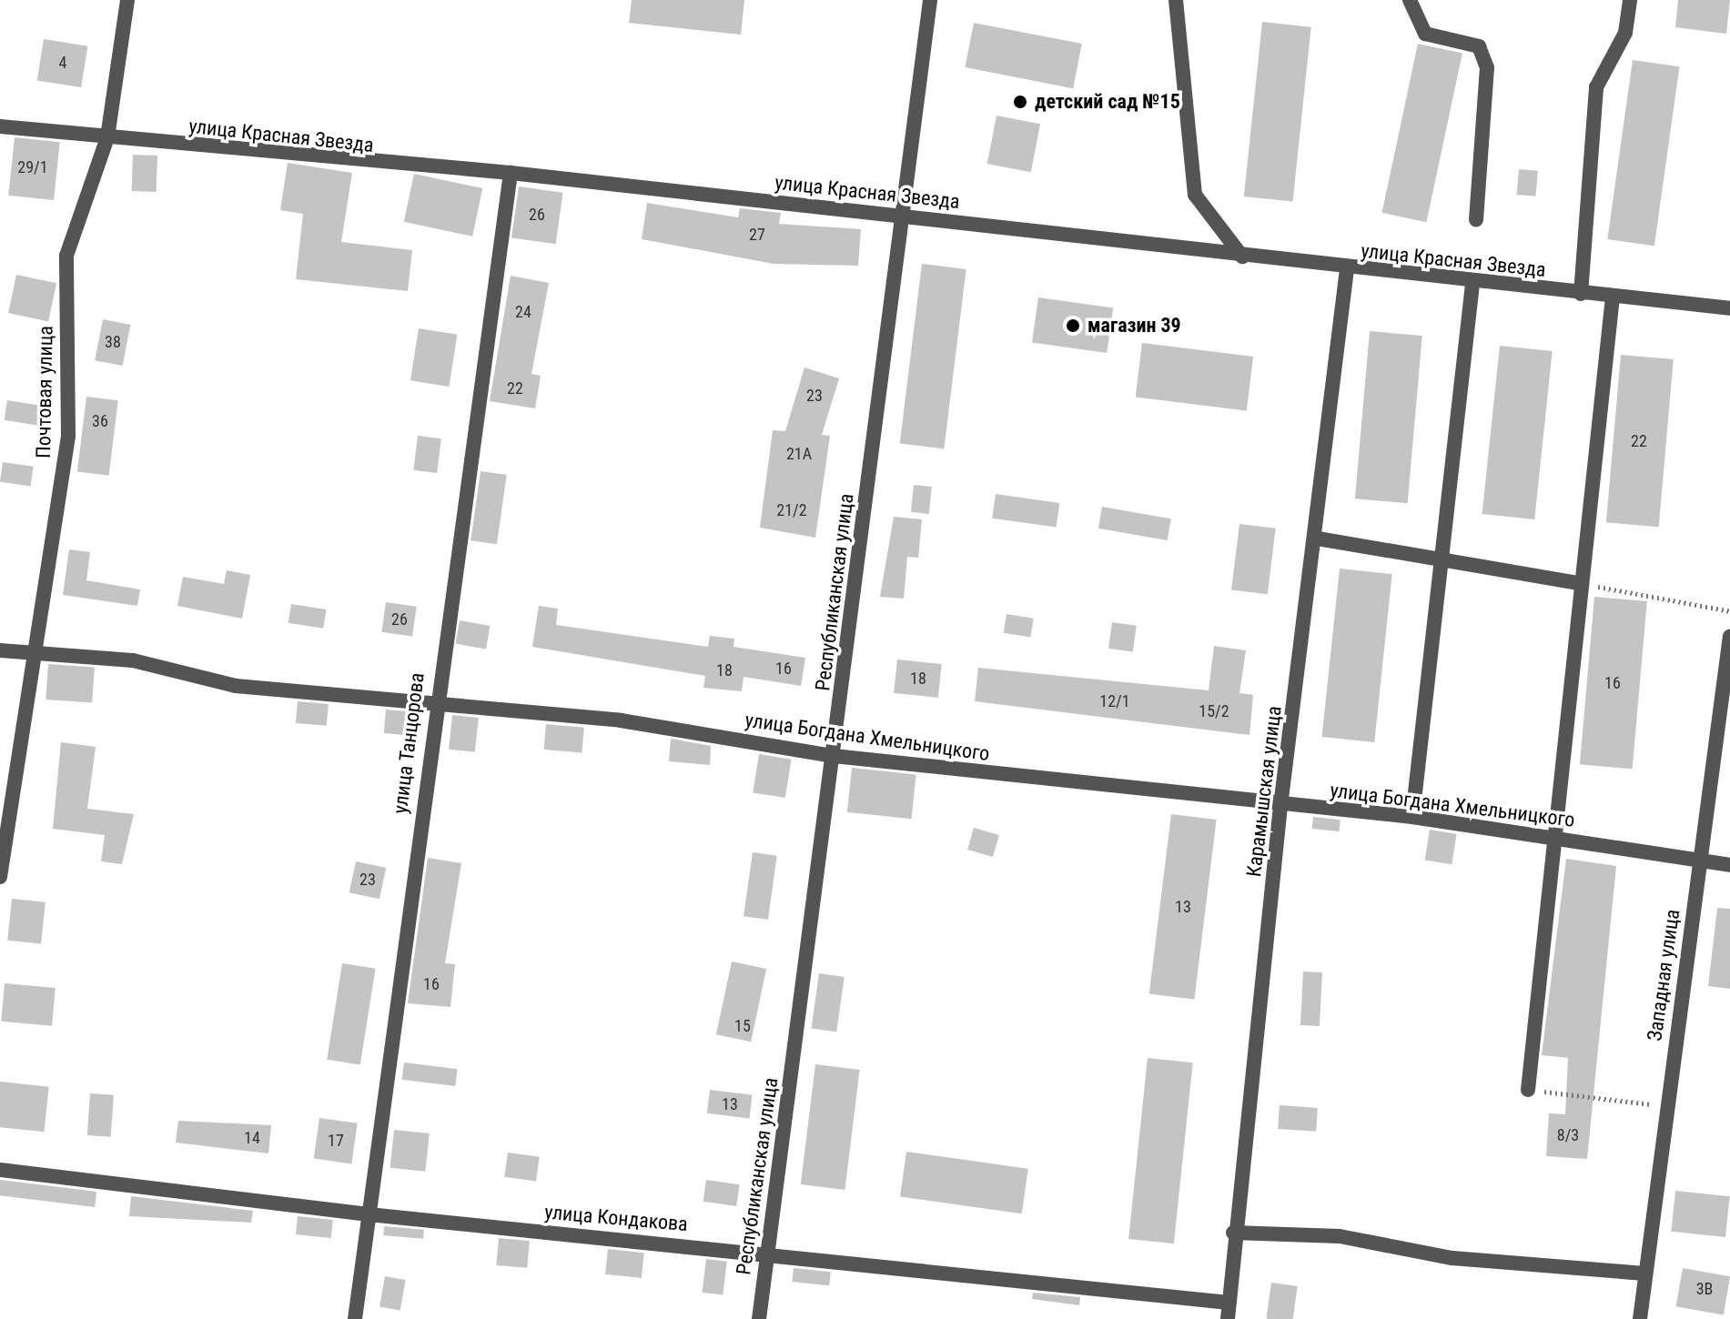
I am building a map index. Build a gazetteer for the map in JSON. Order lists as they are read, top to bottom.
{
  "streets": {
    "street": [
      "улица Красная Звезда",
      "Почтовая улица",
      "Республиканская улица",
      "улица Богдана Хмельницкого",
      "улица Танцорова",
      "Карамышская улица",
      "Западная улица",
      "улица Кондакова"
    ]
  },
  "crossings": [
    ["улица Красная Звезда", "Почтовая улица"],
    ["улица Красная Звезда", "Республиканская улица"],
    ["улица Красная Звезда", "улица Танцорова"],
    ["улица Красная Звезда", "Карамышская улица"],
    ["Почтовая улица", "улица Богдана Хмельницкого"],
    ["Республиканская улица", "улица Богдана Хмельницкого"],
    ["Республиканская улица", "улица Кондакова"],
    ["улица Богдана Хмельницкого", "улица Танцорова"],
    ["улица Богдана Хмельницкого", "Карамышская улица"],
    ["улица Богдана Хмельницкого", "Западная улица"],
    ["улица Танцорова", "улица Кондакова"],
    ["Карамышская улица", "улица Кондакова"]
  ],
  "places": ["детский сад №15", "магазин 39"],
  "house_numbers": [
    "4",
    "29/1",
    "26",
    "27",
    "24",
    "38",
    "22",
    "23",
    "36",
    "22",
    "21А",
    "21/2",
    "26",
    "16",
    "18",
    "18",
    "16",
    "12/1",
    "15/2",
    "23",
    "13",
    "16",
    "15",
    "13",
    "8/3",
    "14",
    "17",
    "3В"
  ]
}
